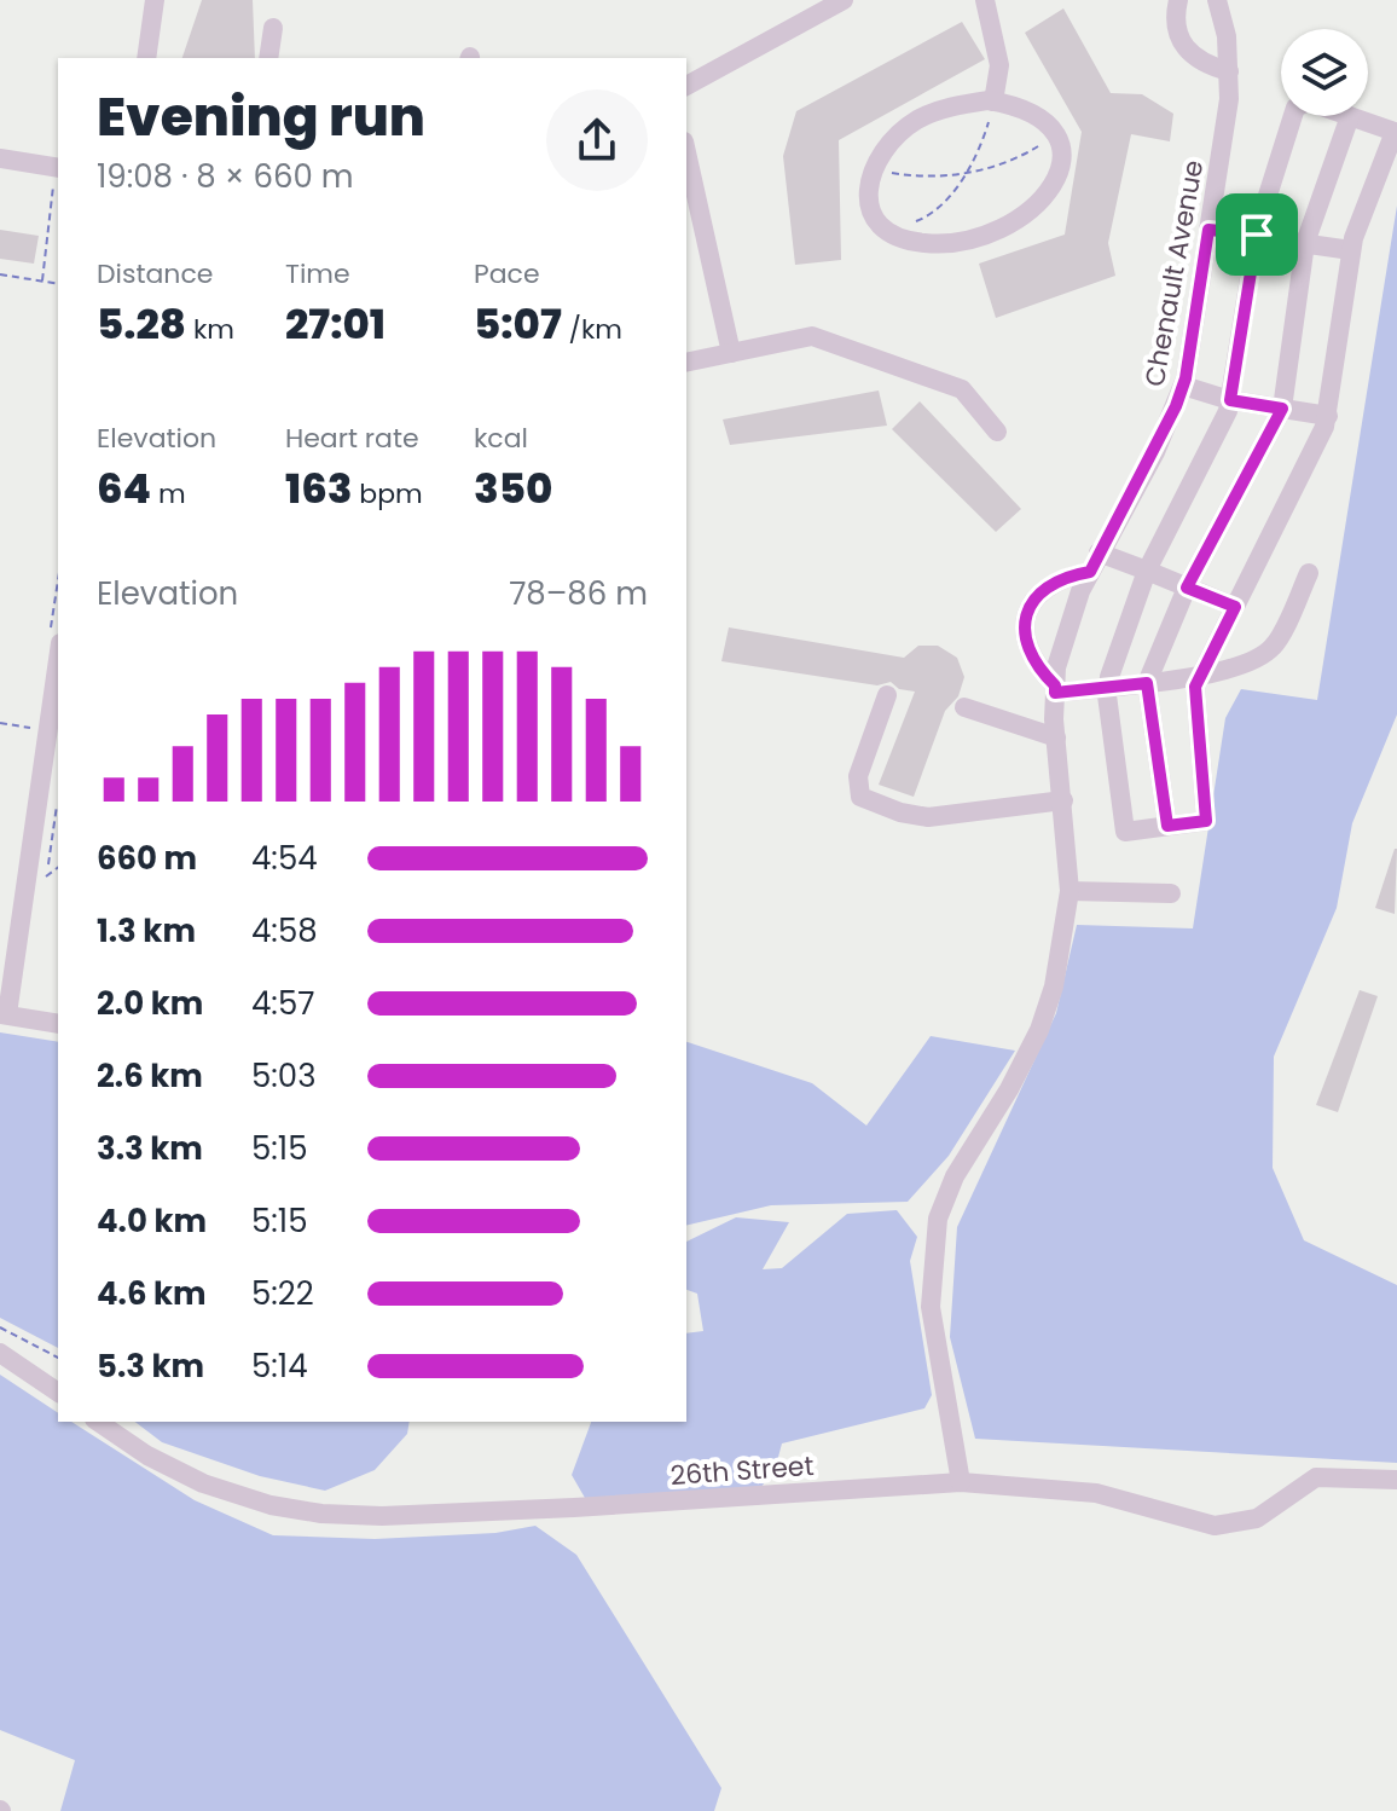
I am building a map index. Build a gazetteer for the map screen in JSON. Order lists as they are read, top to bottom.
{
  "streets": {
    "street": ["Chenault Avenue", "26th Street"]
  },
  "crossings": [
    ["Chenault Avenue", "26th Street"]
  ],
  "page": {
    "heading": ["Evening run", "19:08 · 8 × 660 m"],
    "stats": [
      ["Distance", "5.28 km"],
      ["Time", "27:01"],
      ["Pace", "5:07 /km"],
      ["Elevation", "64 m"],
      ["Heart rate", "163 bpm"],
      ["kcal", "350"]
    ],
    "chart": ["Elevation", "78–86 m"],
    "list": [
      {
        "name": "660 m",
        "note": "4:54"
      },
      {
        "name": "1.3 km",
        "note": "4:58"
      },
      {
        "name": "2.0 km",
        "note": "4:57"
      },
      {
        "name": "2.6 km",
        "note": "5:03"
      },
      {
        "name": "3.3 km",
        "note": "5:15"
      },
      {
        "name": "4.0 km",
        "note": "5:15"
      },
      {
        "name": "4.6 km",
        "note": "5:22"
      },
      {
        "name": "5.3 km",
        "note": "5:14"
      }
    ]
  }
}
